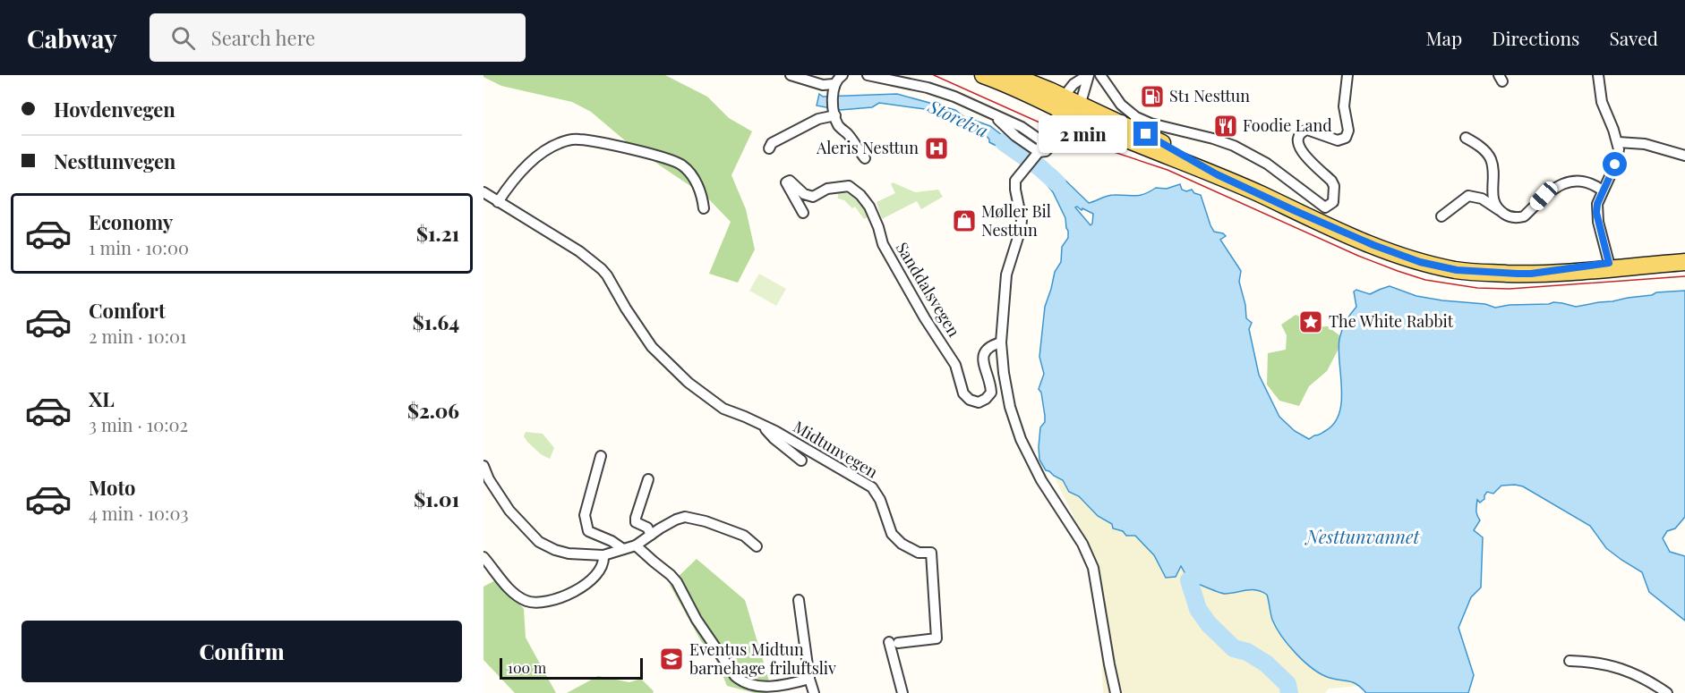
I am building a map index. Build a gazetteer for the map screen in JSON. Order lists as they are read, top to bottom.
{
  "streets": {
    "street": ["Sanddalsvegen", "Midtunvegen"]
  },
  "water": ["Storelva", "Nesttunvannet"],
  "places": {
    "fuel station": ["St1 Nesttun"],
    "restaurant": ["Foodie Land"],
    "hospital": ["Aleris Nesttun"],
    "shop": ["Møller Bil Nesttun"],
    "place": ["The White Rabbit"],
    "school or university": ["Eventus Midtun barnehage friluftsliv"]
  },
  "scale_bar": "100 m",
  "page": {
    "header": "Cabway",
    "search": "Search here",
    "nav": ["Map", "Directions", "Saved"],
    "banner": ["Hovdenvegen", "Nesttunvegen"],
    "bubble": "2 min",
    "list": [
      {
        "name": "Economy",
        "note": "1 min · 10:00",
        "value": "$1.21"
      },
      {
        "name": "Comfort",
        "note": "2 min · 10:01",
        "value": "$1.64"
      },
      {
        "name": "XL",
        "note": "3 min · 10:02",
        "value": "$2.06"
      },
      {
        "name": "Moto",
        "note": "4 min · 10:03",
        "value": "$1.01"
      }
    ],
    "buttons": "Confirm",
    "scale": "100 m"
  }
}
